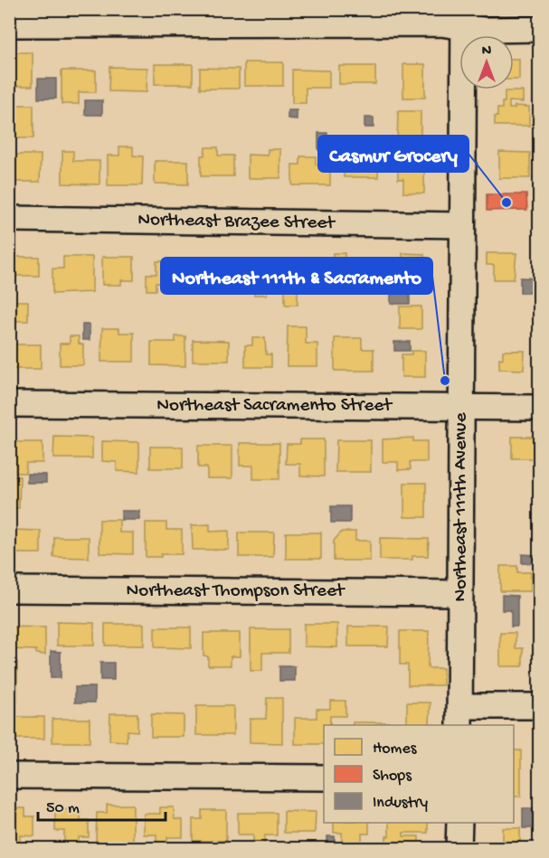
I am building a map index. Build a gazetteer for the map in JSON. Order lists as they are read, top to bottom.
{
  "streets": {
    "street": [
      "Northeast Brazee Street",
      "Northeast Sacramento Street",
      "Northeast 111th Avenue",
      "Northeast Thompson Street"
    ]
  },
  "crossings": [
    ["Northeast Brazee Street", "Northeast 111th Avenue"],
    ["Northeast Sacramento Street", "Northeast 111th Avenue"],
    ["Northeast 111th Avenue", "Northeast Thompson Street"]
  ],
  "places": ["Casmur Grocery", "Northeast 111th & Sacramento"],
  "legend": ["Homes", "Shops", "Industry"],
  "scale_bar": "50 m",
  "north": "top"
}
